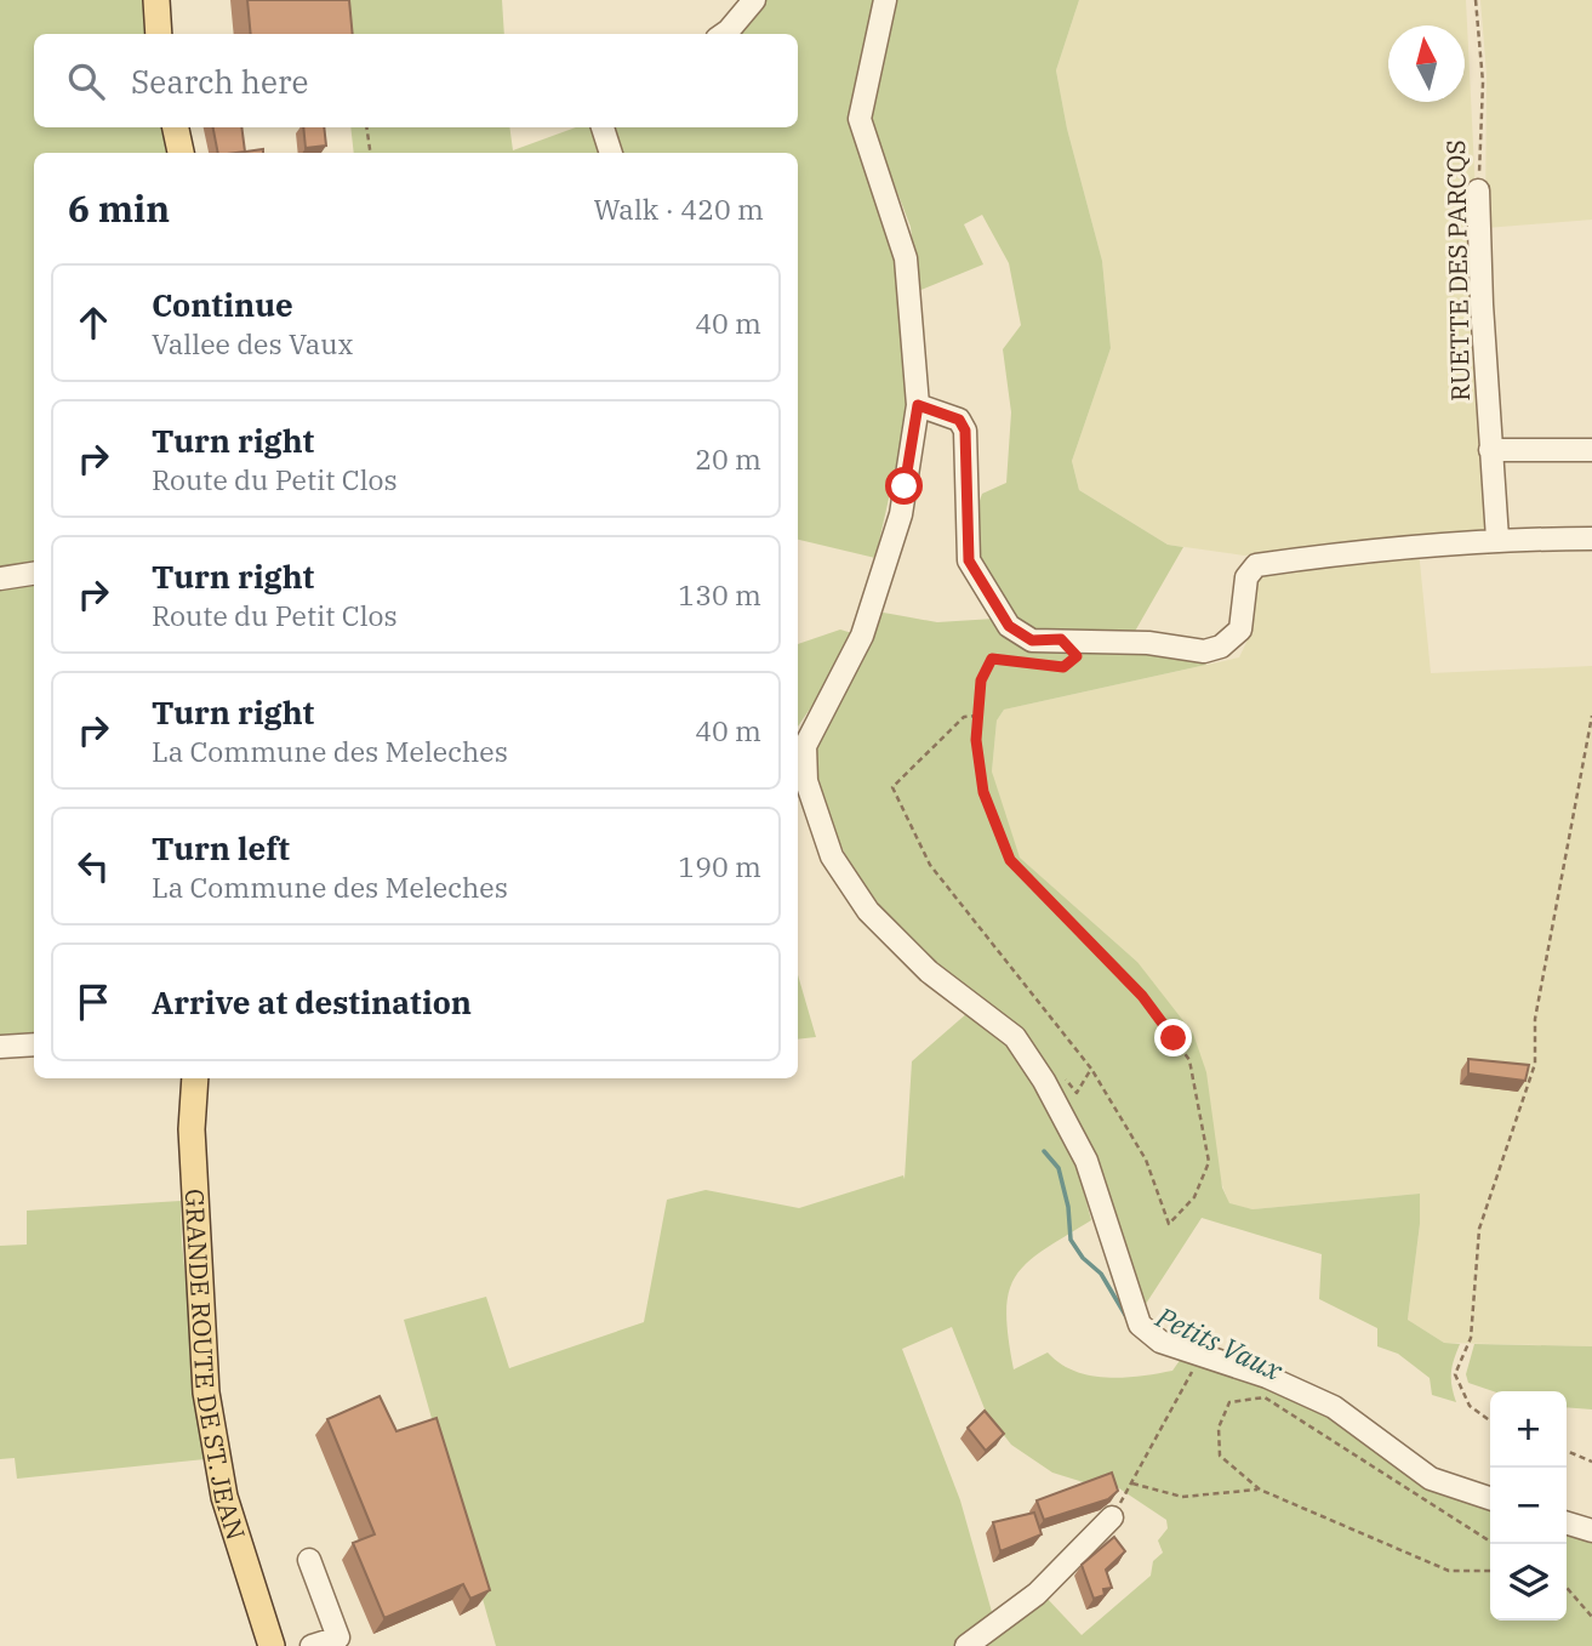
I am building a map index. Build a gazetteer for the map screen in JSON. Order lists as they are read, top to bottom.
{
  "streets": {
    "main road": ["GRANDE ROUTE DE ST. JEAN"],
    "street": ["RUETTE DES PARCQS"]
  },
  "water": ["Petits Vaux"],
  "north": "top",
  "page": {
    "search": "Search here",
    "heading": ["6 min", "Walk · 420 m"],
    "list": [
      ["Continue", "Vallee des Vaux", "40 m"],
      ["Turn right", "Route du Petit Clos", "20 m"],
      ["Turn right", "Route du Petit Clos", "130 m"],
      ["Turn right", "La Commune des Meleches", "40 m"],
      ["Turn left", "La Commune des Meleches", "190 m"],
      "Arrive at destination"
    ],
    "map_buttons": ["+", "−"]
  }
}
